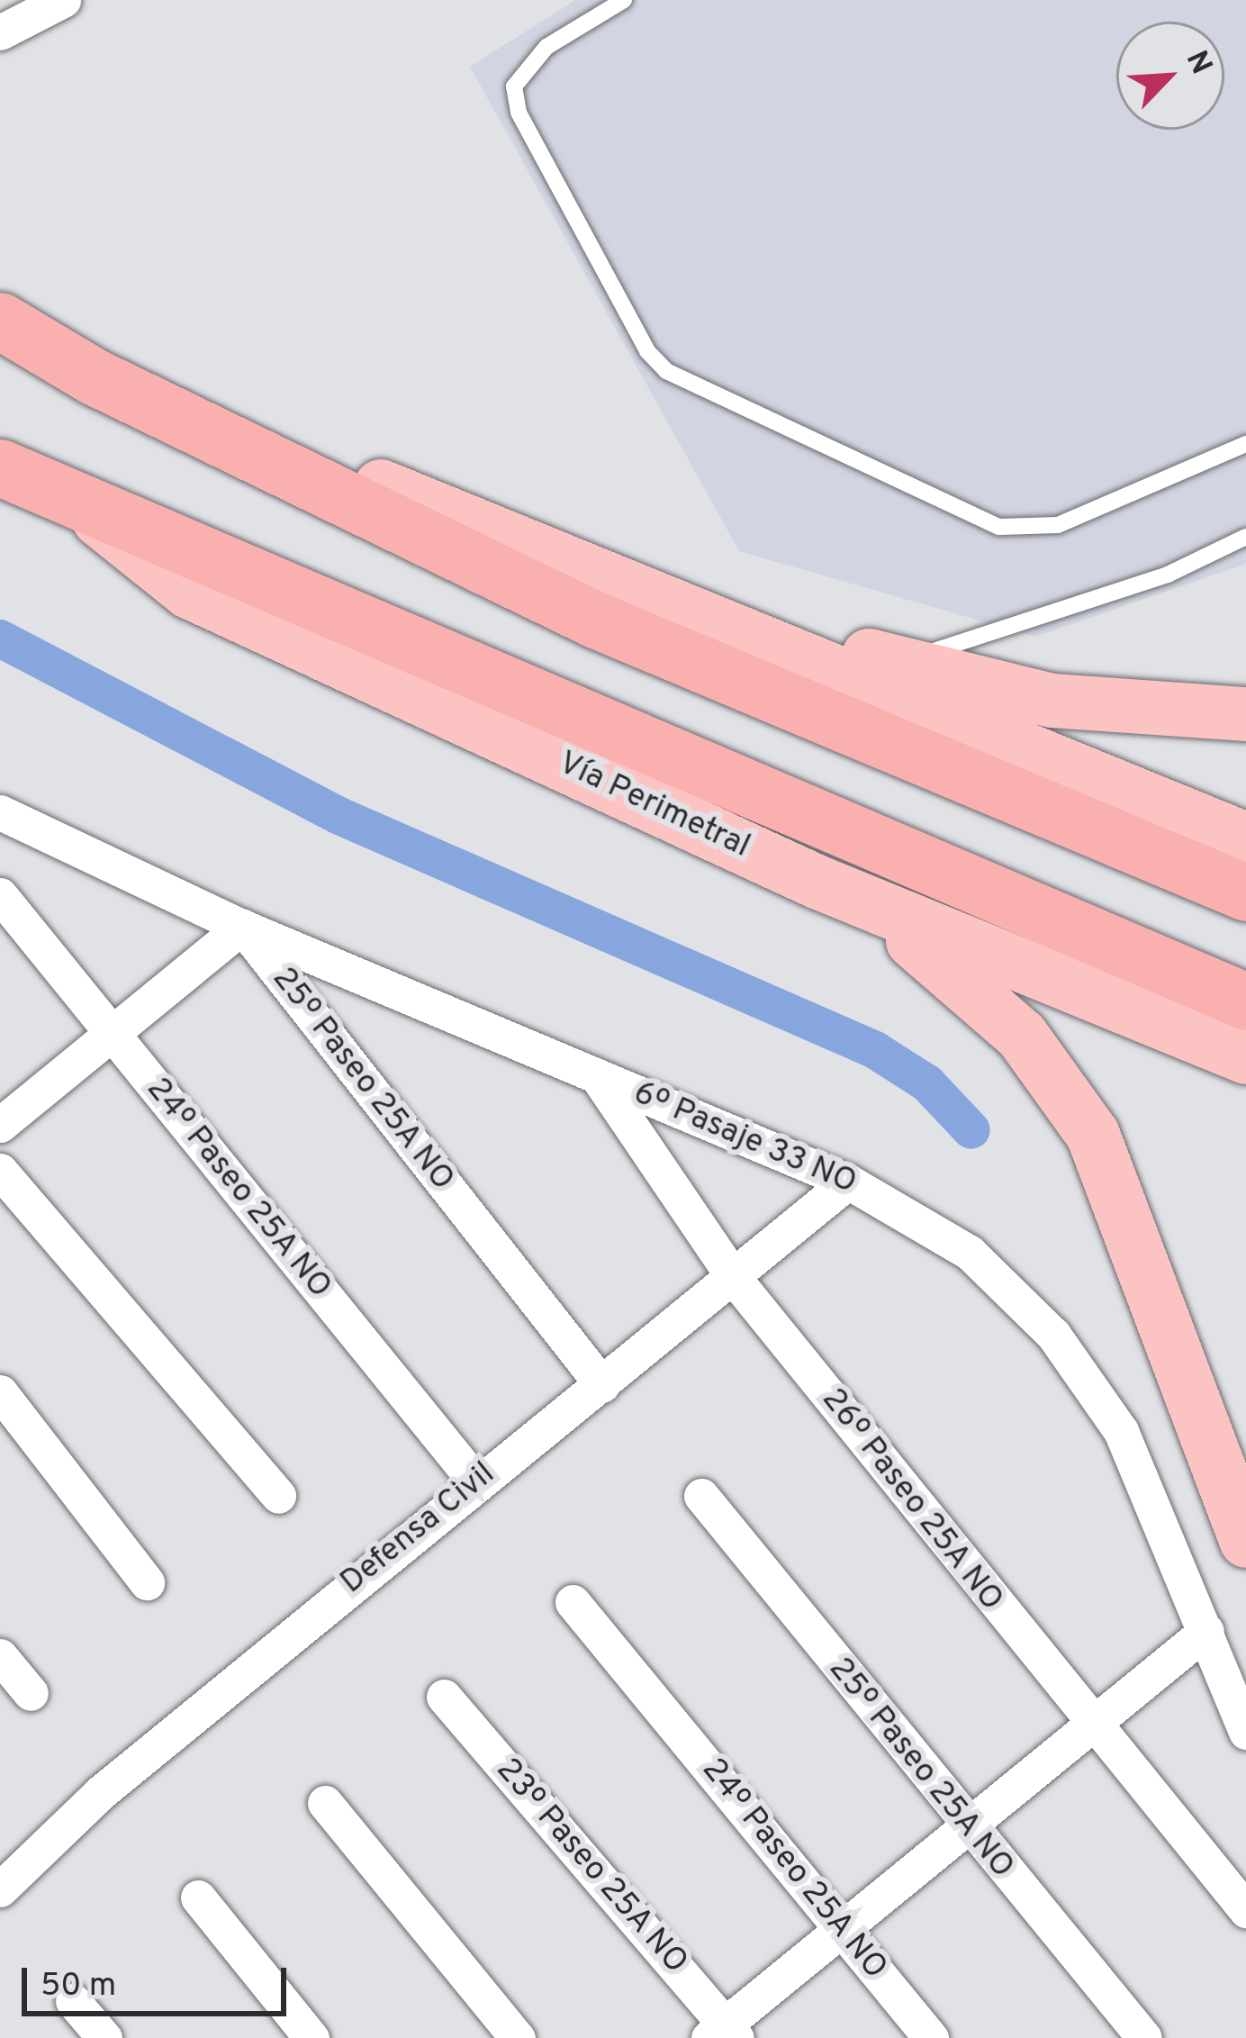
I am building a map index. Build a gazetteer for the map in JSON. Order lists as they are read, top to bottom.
{
  "streets": {
    "highway": ["Vía Perimetral"],
    "street": [
      "25º Paseo 25A NO",
      "6º Pasaje 33 NO",
      "24º Paseo 25A NO",
      "26º Paseo 25A NO",
      "Defensa Civil",
      "23º Paseo 25A NO"
    ]
  },
  "crossings": [
    ["25º Paseo 25A NO", "6º Pasaje 33 NO"],
    ["25º Paseo 25A NO", "Defensa Civil"],
    ["6º Pasaje 33 NO", "26º Paseo 25A NO"],
    ["6º Pasaje 33 NO", "Defensa Civil"],
    ["24º Paseo 25A NO", "Defensa Civil"],
    ["26º Paseo 25A NO", "Defensa Civil"]
  ],
  "scale_bar": "50 m",
  "north": "top right"
}
